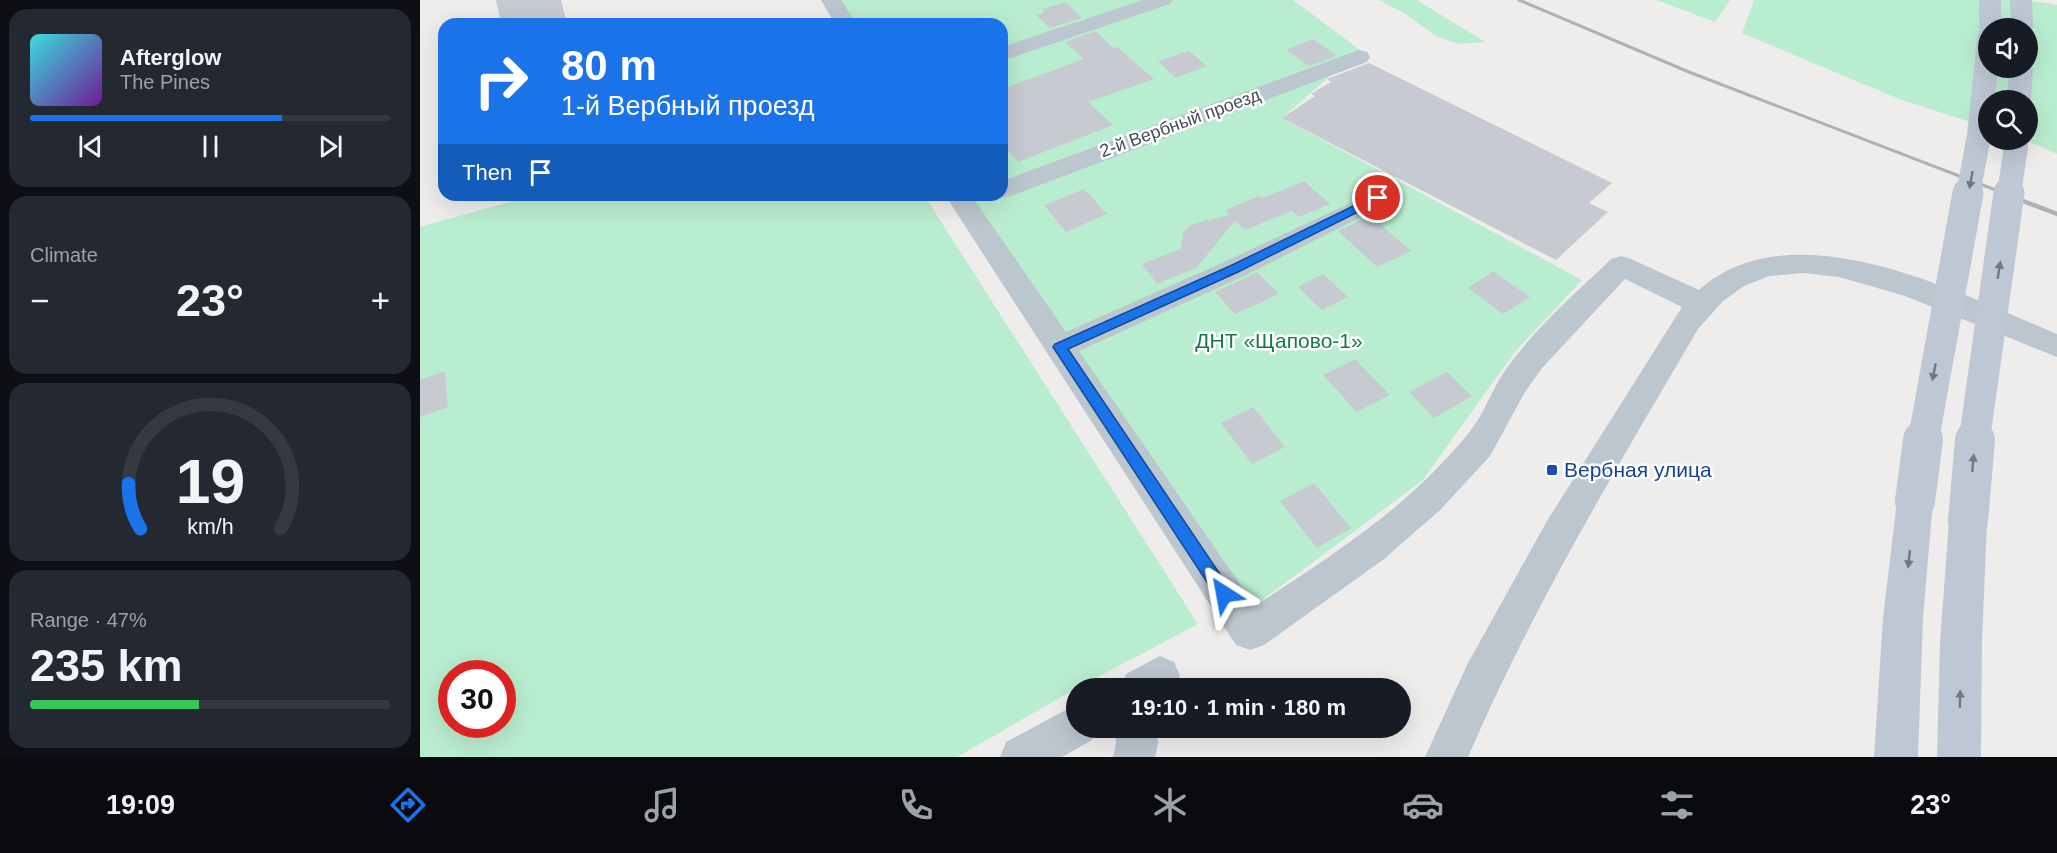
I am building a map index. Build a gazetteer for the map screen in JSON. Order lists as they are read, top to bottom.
{
  "streets": {
    "street": ["2-й Вербный проезд"]
  },
  "parks": ["ДНТ «Щапово-1»"],
  "places": {
    "transit": ["Вербная улица"]
  },
  "page": {
    "turn": ["80 m", "1-й Вербный проезд"],
    "song": ["Afterglow", "The Pines"],
    "then": "Then",
    "tile": [
      "Climate",
      ["Range · 47%", "235 km"]
    ],
    "heat": ["−", "23°", "+"],
    "limit": "30",
    "trip": "19:10 · 1 min · 180 m",
    "tabs": ["19:09", "23°"],
    "gauge": ["19", "km/h"]
  }
}
